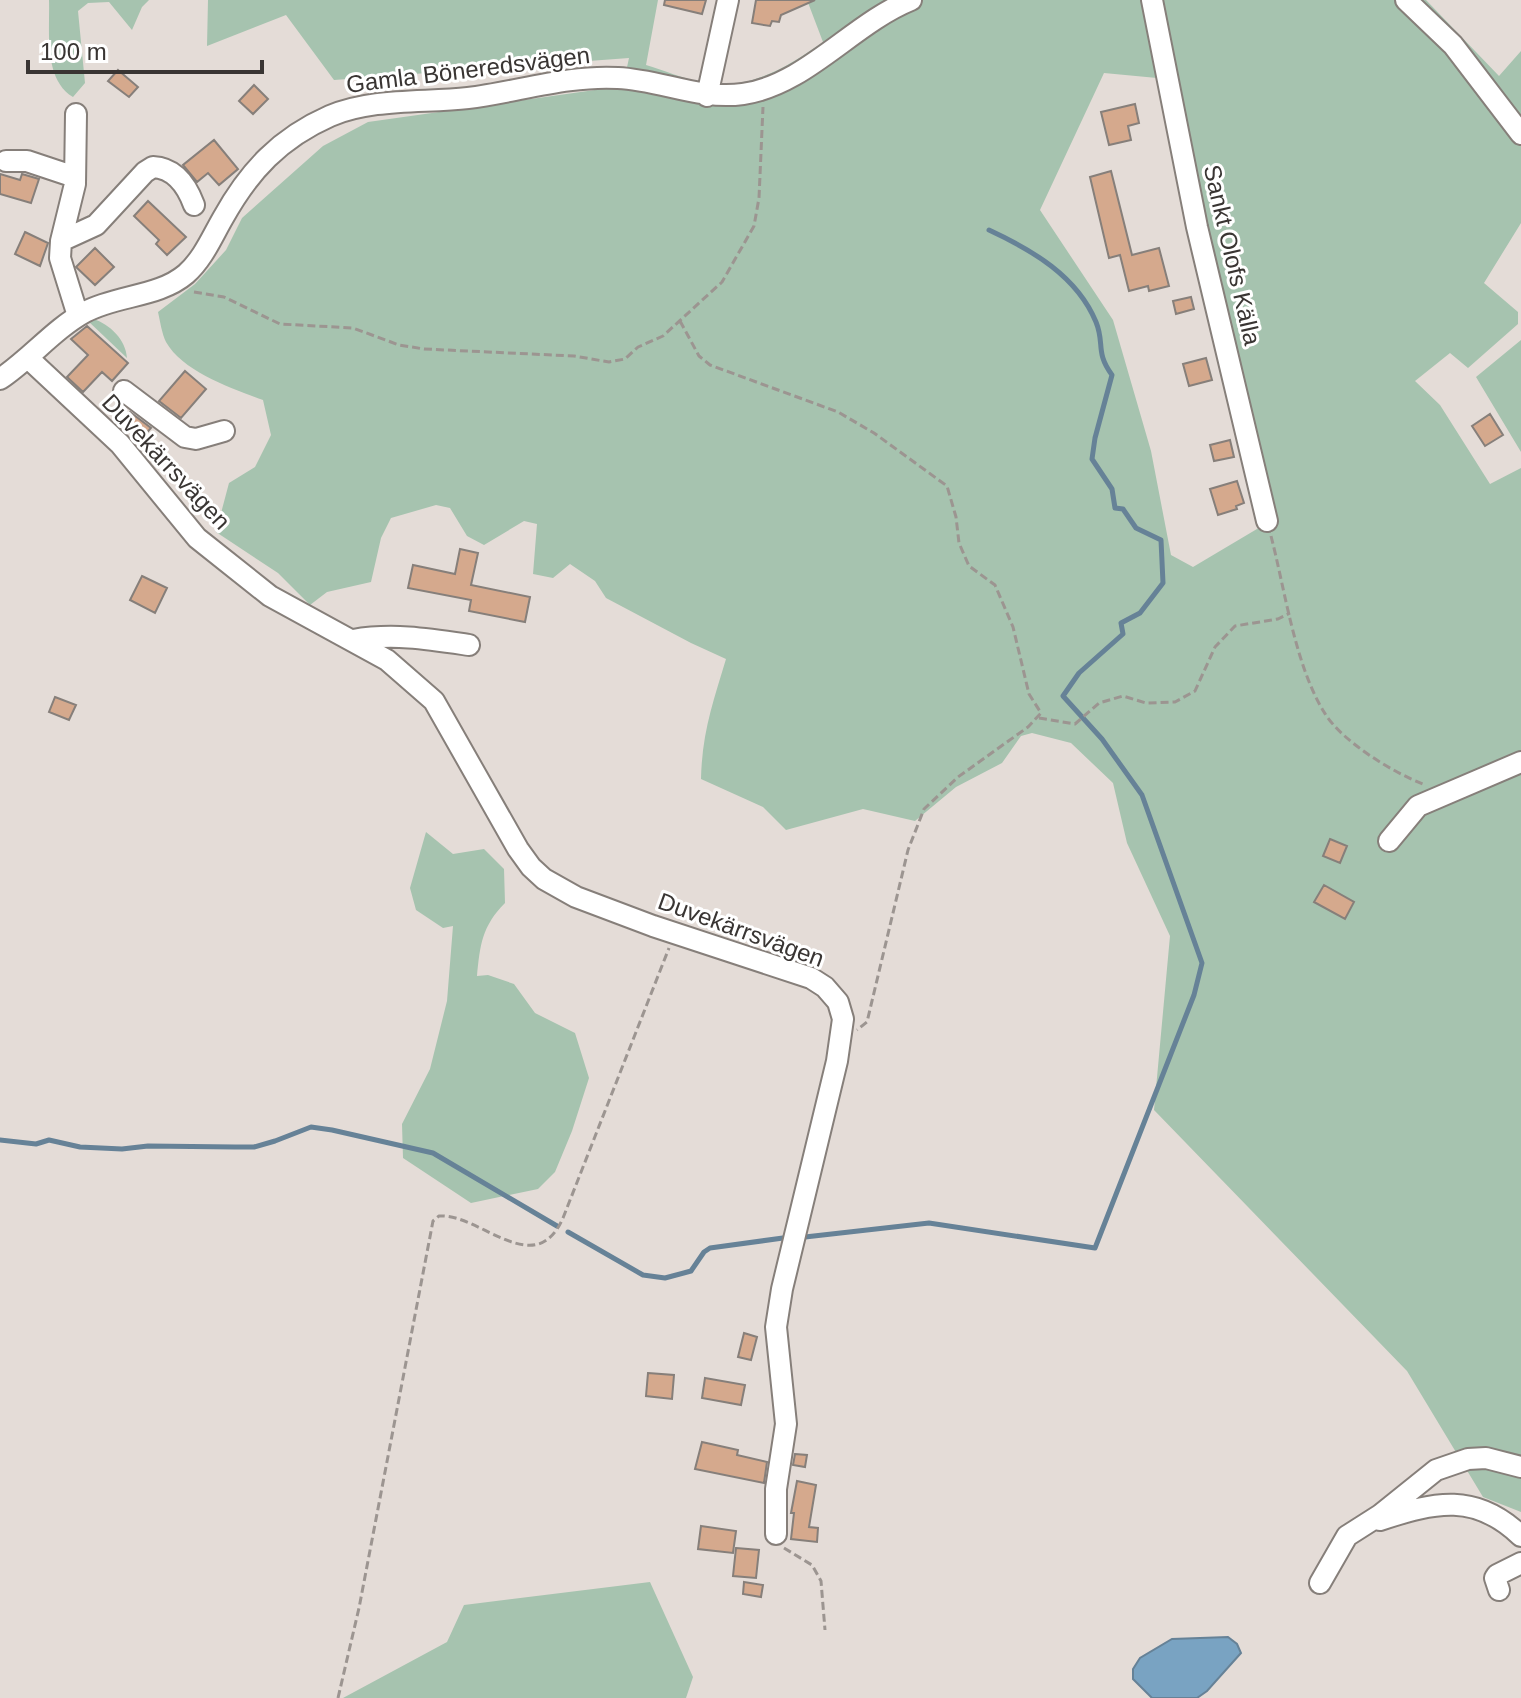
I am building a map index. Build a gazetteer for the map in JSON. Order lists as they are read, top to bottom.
{
  "streets": {
    "street": ["Gamla Böneredsvägen", "Sankt Olofs Källa", "Duvekärrsvägen"]
  },
  "crossings": [
    ["Gamla Böneredsvägen", "Duvekärrsvägen"]
  ],
  "scale_bar": "100 m"
}
